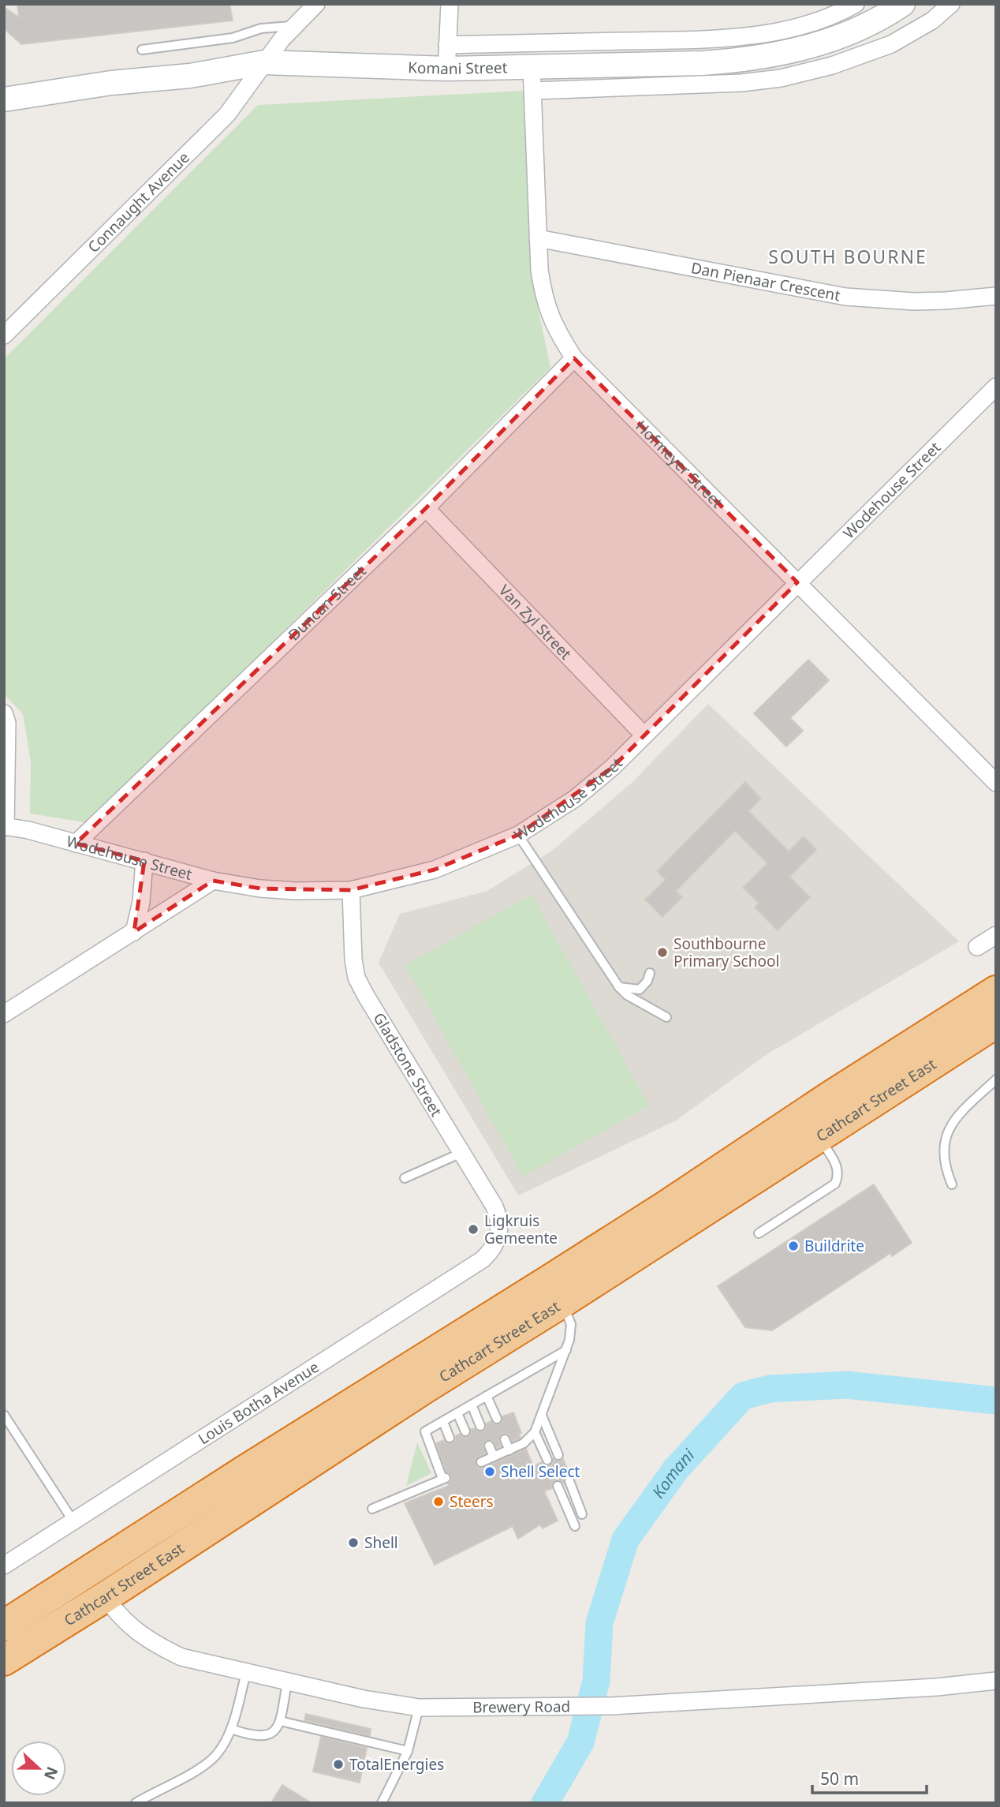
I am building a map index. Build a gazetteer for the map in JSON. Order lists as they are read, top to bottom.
{
  "streets": {
    "highway": ["Cathcart Street East"],
    "street": [
      "Komani Street",
      "Connaught Avenue",
      "Dan Pienaar Crescent",
      "Hofmeyer Street",
      "Wodehouse Street",
      "Duncan Street",
      "Van Zyl Street",
      "Gladstone Street",
      "Louis Botha Avenue",
      "Brewery Road"
    ]
  },
  "crossings": [
    ["Komani Street", "Connaught Avenue"],
    ["Komani Street", "Hofmeyer Street"],
    ["Dan Pienaar Crescent", "Hofmeyer Street"],
    ["Hofmeyer Street", "Wodehouse Street"],
    ["Hofmeyer Street", "Duncan Street"],
    ["Wodehouse Street", "Duncan Street"],
    ["Wodehouse Street", "Van Zyl Street"],
    ["Wodehouse Street", "Gladstone Street"],
    ["Duncan Street", "Van Zyl Street"],
    ["Gladstone Street", "Louis Botha Avenue"],
    ["Cathcart Street East", "Brewery Road"]
  ],
  "districts": ["SOUTH BOURNE"],
  "water": ["Komani"],
  "places": [
    "Southbourne Primary School",
    "Ligkruis Gemeente",
    "Buildrite",
    "Shell Select",
    "Steers",
    "Shell",
    "TotalEnergies"
  ],
  "scale_bar": "50 m",
  "north": "right"
}
